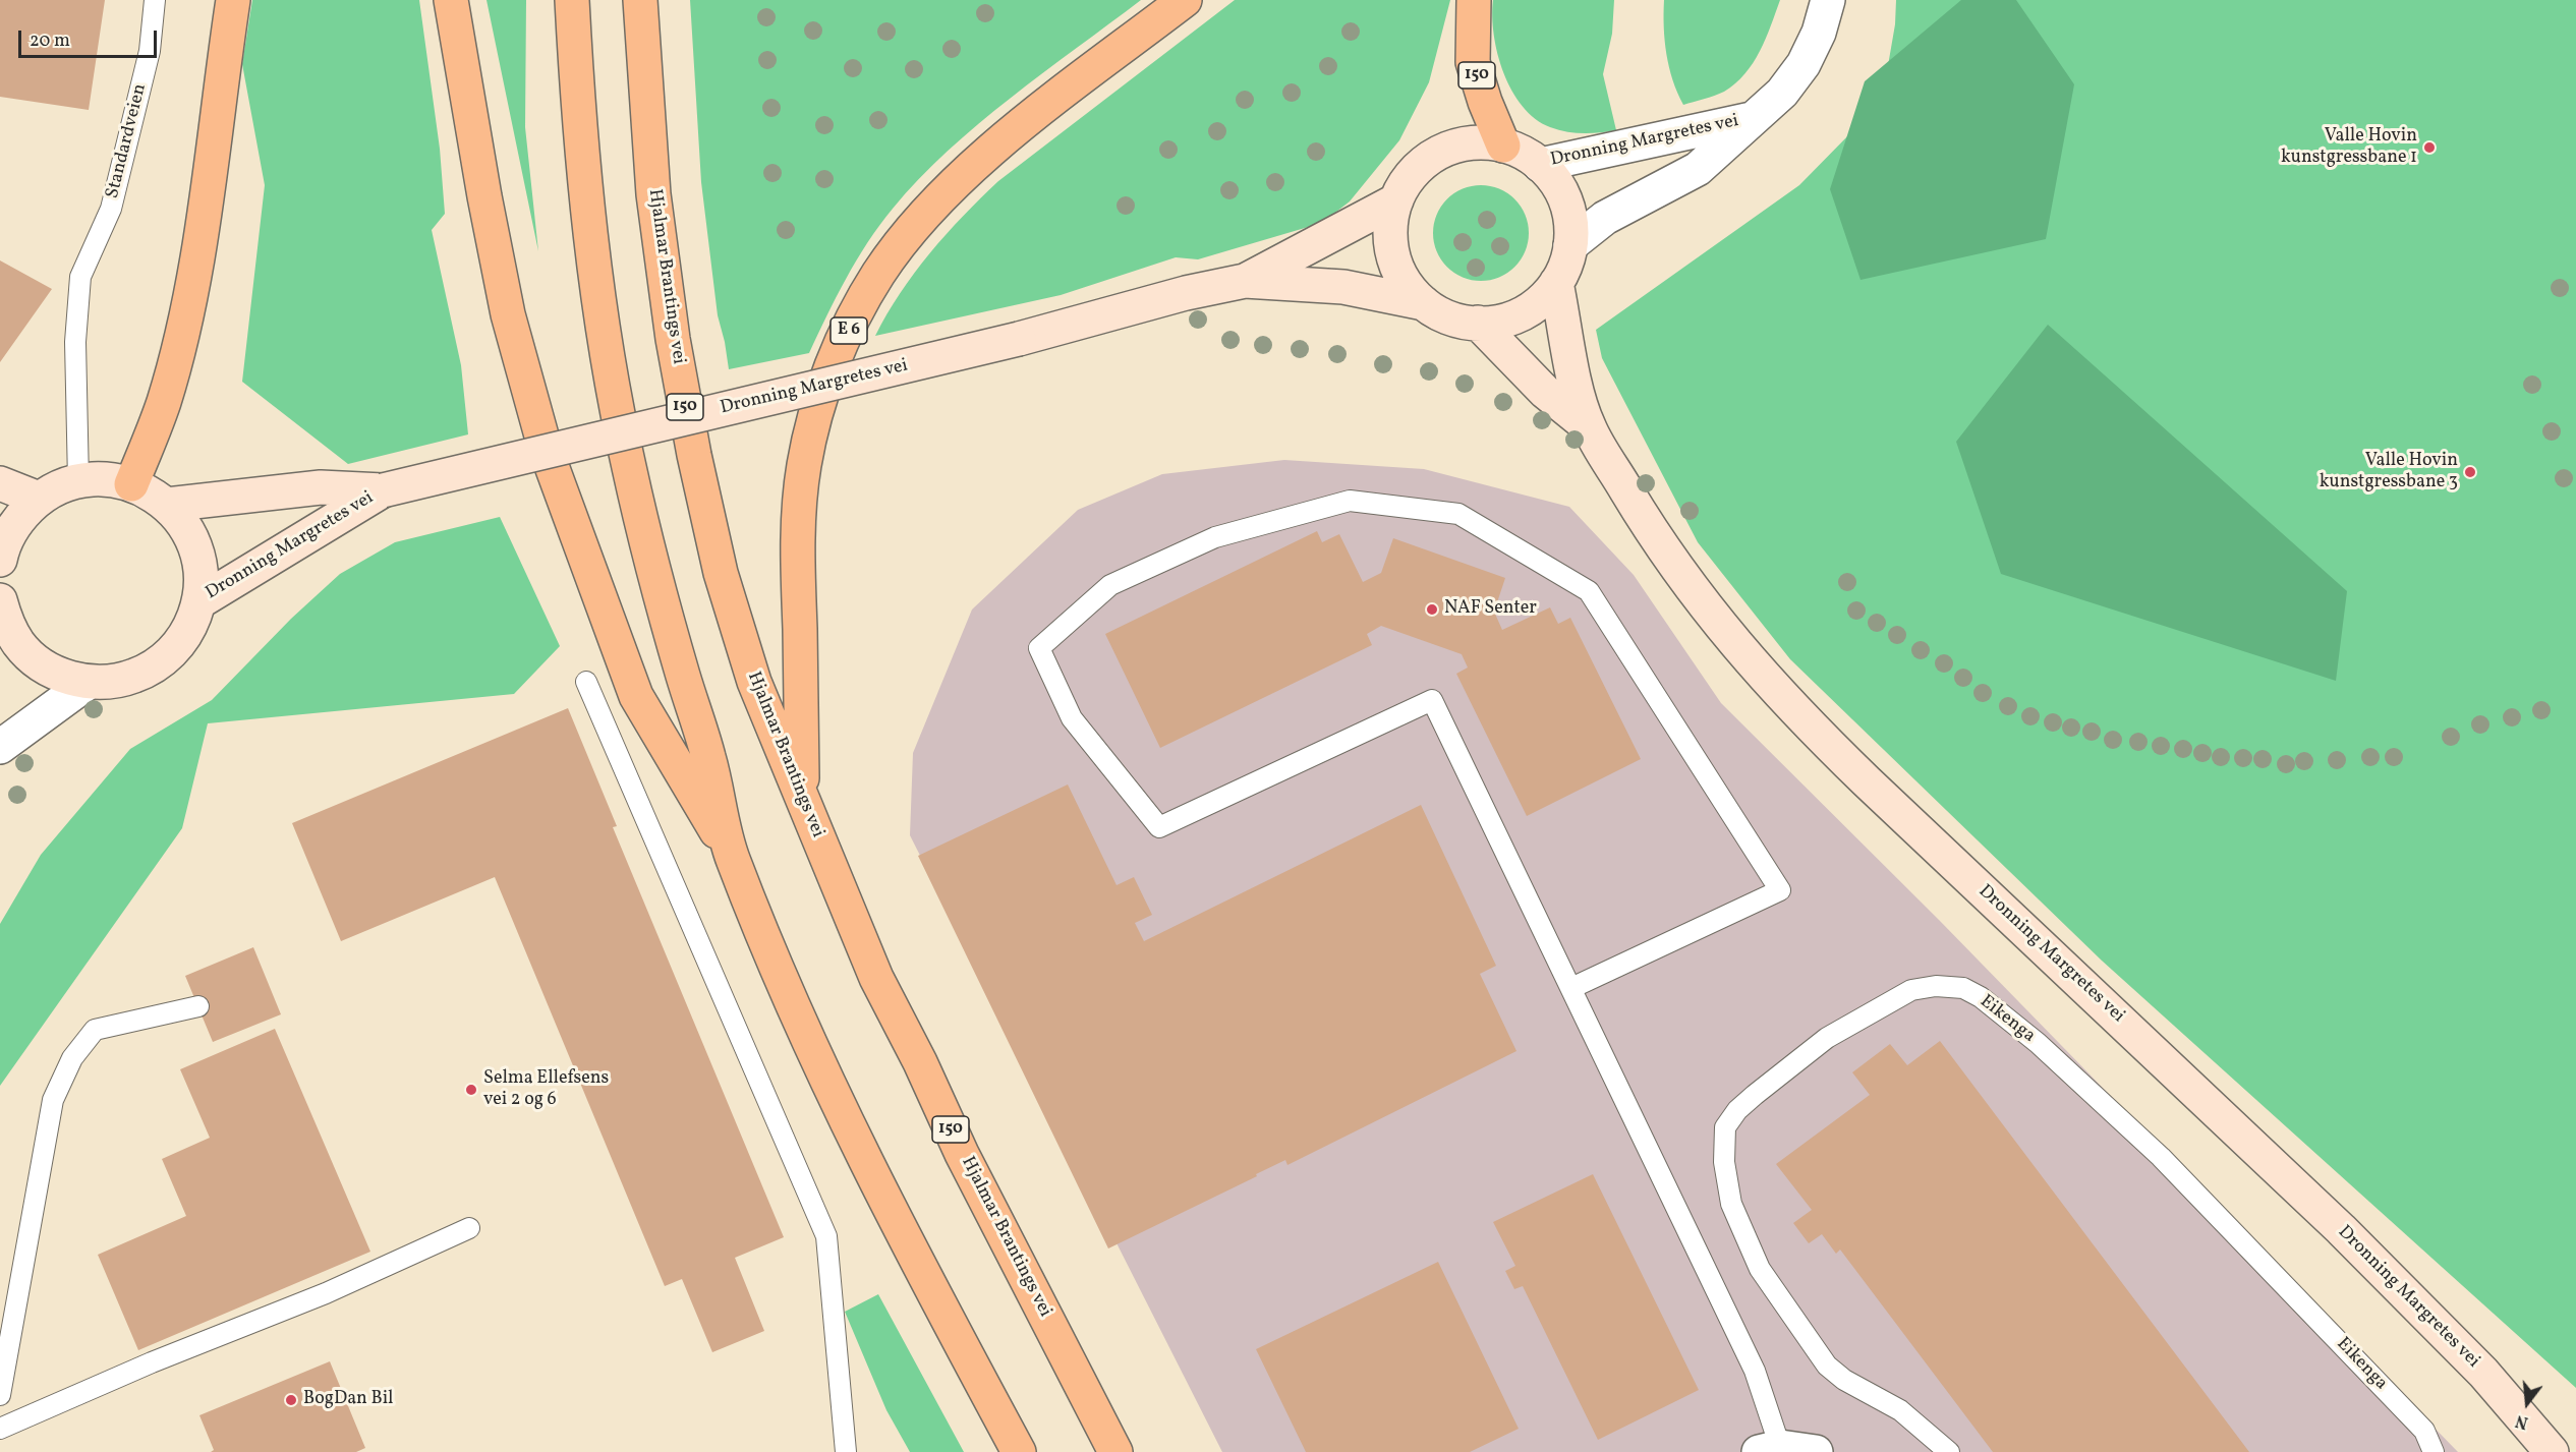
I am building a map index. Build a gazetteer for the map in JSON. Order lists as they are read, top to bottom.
{
  "streets": {
    "highway": ["150", "Hjalmar Brantings vei", "E 6"],
    "street": ["Dronning Margretes vei"],
    "lane": ["Standardveien", "Eikenga"]
  },
  "crossings": [
    ["150", "Dronning Margretes vei"],
    ["Hjalmar Brantings vei", "E 6"]
  ],
  "places": [
    "Valle Hovin kunstgressbane 1",
    "Valle Hovin kunstgressbane 3",
    "NAF Senter",
    "Selma Ellefsens vei 2 og 6",
    "BogDan Bil"
  ],
  "scale_bar": "20 m",
  "north": "bottom"
}
